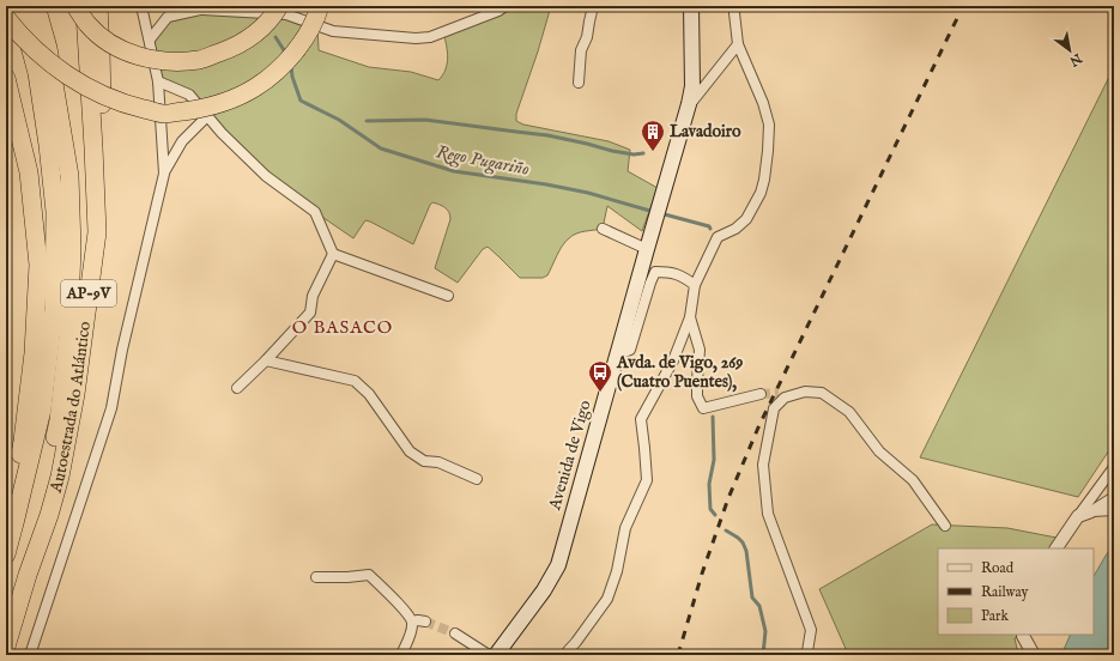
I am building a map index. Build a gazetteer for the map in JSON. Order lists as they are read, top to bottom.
{
  "streets": {
    "highway": ["AP-9V", "Autoestrada do Atlántico"],
    "main road": ["Avenida de Vigo"]
  },
  "districts": ["O BASACO"],
  "water": ["Rego Pugariño"],
  "places": {
    "building": ["Lavadoiro"],
    "bus stop": ["Avda. de Vigo, 269 (Cuatro Puentes),"]
  },
  "legend": ["Road", "Railway", "Park"],
  "north": "bottom right"
}
